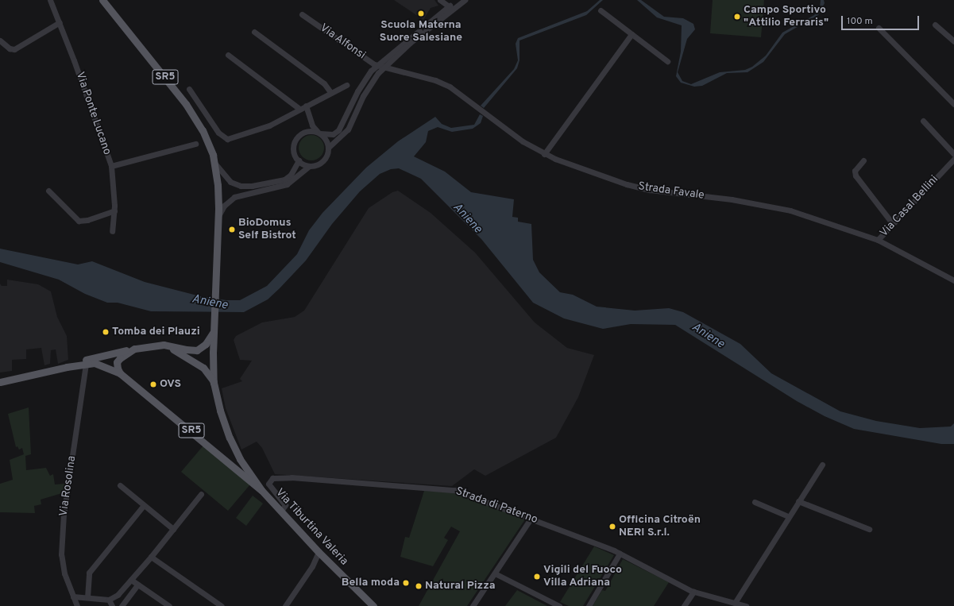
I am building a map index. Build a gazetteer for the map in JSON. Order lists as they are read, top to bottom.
{
  "streets": {
    "main road": ["SR5", "Via Tiburtina Valeria"],
    "street": [
      "Via Alfonsi",
      "Via Ponte Lucano",
      "Strada Favale",
      "Via Casal Bellini",
      "Via Rosolina",
      "Strada di Paterno"
    ]
  },
  "crossings": [
    ["Via Alfonsi", "Strada Favale"],
    ["Strada Favale", "Via Casal Bellini"],
    ["Via Rosolina", "Via Tiburtina Valeria"],
    ["Strada di Paterno", "Via Tiburtina Valeria"]
  ],
  "water": ["Aniene"],
  "places": [
    "Scuola Materna Suore Salesiane",
    "Campo Sportivo \"Attilio Ferraris\"",
    "BioDomus Self Bistrot",
    "Tomba dei Plauzi",
    "OVS",
    "Officina Citroën NERI S.r.l.",
    "Vigili del Fuoco Villa Adriana",
    "Bella moda",
    "Natural Pizza"
  ],
  "scale_bar": "100 m"
}
